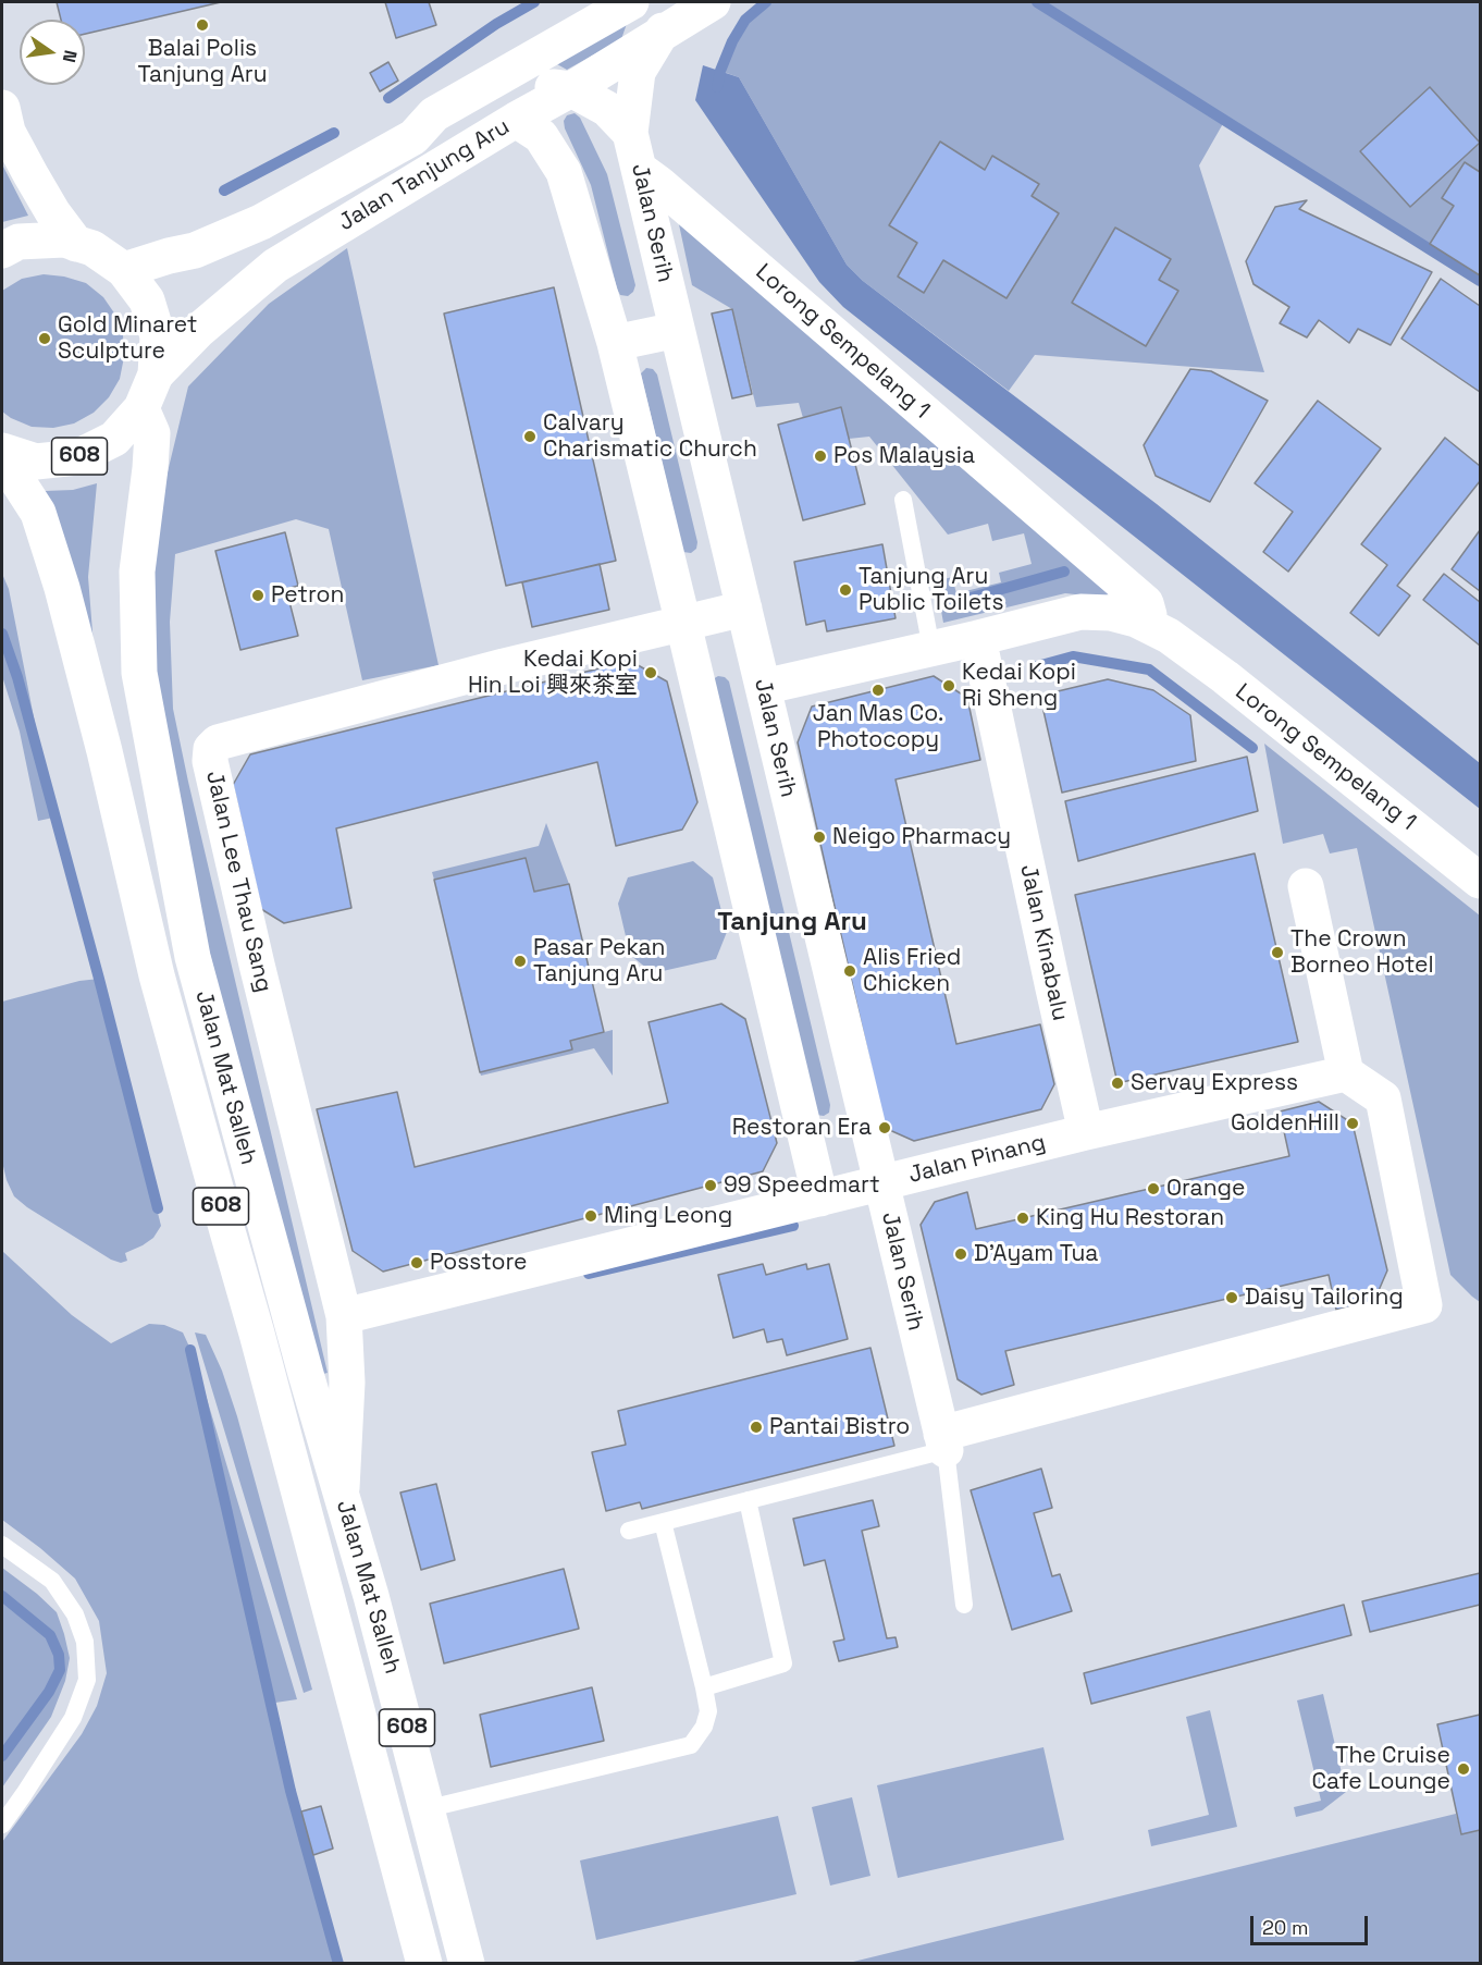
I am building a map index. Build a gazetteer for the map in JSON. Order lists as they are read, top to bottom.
{
  "streets": {
    "street": [
      "Jalan Tanjung Aru",
      "Jalan Serih",
      "Lorong Sempelang 1",
      "608",
      "Jalan Lee Thau Sang",
      "Jalan Kinabalu",
      "Jalan Mat Salleh",
      "Jalan Pinang"
    ]
  },
  "crossings": [
    ["Jalan Tanjung Aru", "Jalan Serih"],
    ["Jalan Tanjung Aru", "608"],
    ["Jalan Serih", "Lorong Sempelang 1"],
    ["Jalan Serih", "Jalan Pinang"],
    ["608", "Jalan Mat Salleh"],
    ["Jalan Lee Thau Sang", "Jalan Mat Salleh"],
    ["Jalan Lee Thau Sang", "Jalan Pinang"],
    ["Jalan Kinabalu", "Jalan Pinang"]
  ],
  "districts": ["Tanjung Aru"],
  "places": [
    "Balai Polis Tanjung Aru",
    "Gold Minaret Sculpture",
    "Calvary Charismatic Church",
    "Pos Malaysia",
    "Tanjung Aru Public Toilets",
    "Petron",
    "Kedai Kopi Hin Loi 興來茶室",
    "Kedai Kopi Ri Sheng",
    "Jan Mas Co. Photocopy",
    "Neigo Pharmacy",
    "The Crown Borneo Hotel",
    "Pasar Pekan Tanjung Aru",
    "Alis Fried Chicken",
    "Servay Express",
    "GoldenHill",
    "Restoran Era",
    "99 Speedmart",
    "Orange",
    "Ming Leong",
    "King Hu Restoran",
    "D'Ayam Tua",
    "Posstore",
    "Daisy Tailoring",
    "Pantai Bistro",
    "The Cruise Cafe Lounge"
  ],
  "scale_bar": "20 m",
  "north": "right"
}
